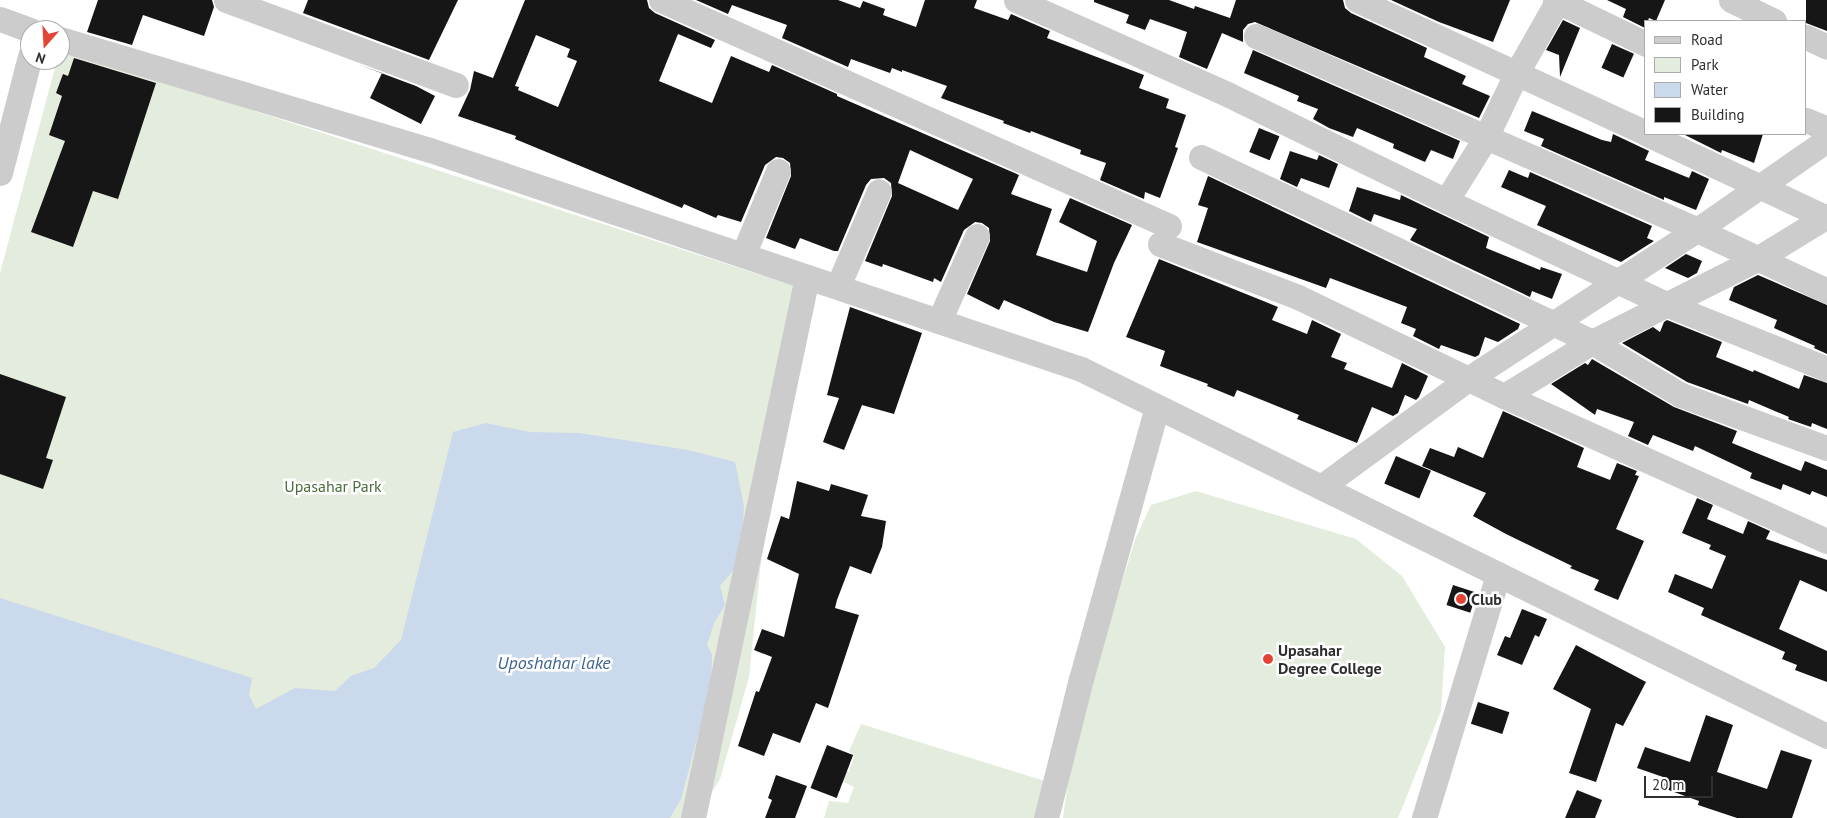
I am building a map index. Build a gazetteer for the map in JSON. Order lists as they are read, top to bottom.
{
  "water": ["Uposhahar lake"],
  "parks": ["Upasahar Park"],
  "places": ["Club", "Upasahar Degree College"],
  "legend": [
    "Road",
    "Park",
    "Water",
    "Building"
  ],
  "scale_bar": "20 m",
  "north": "bottom"
}
